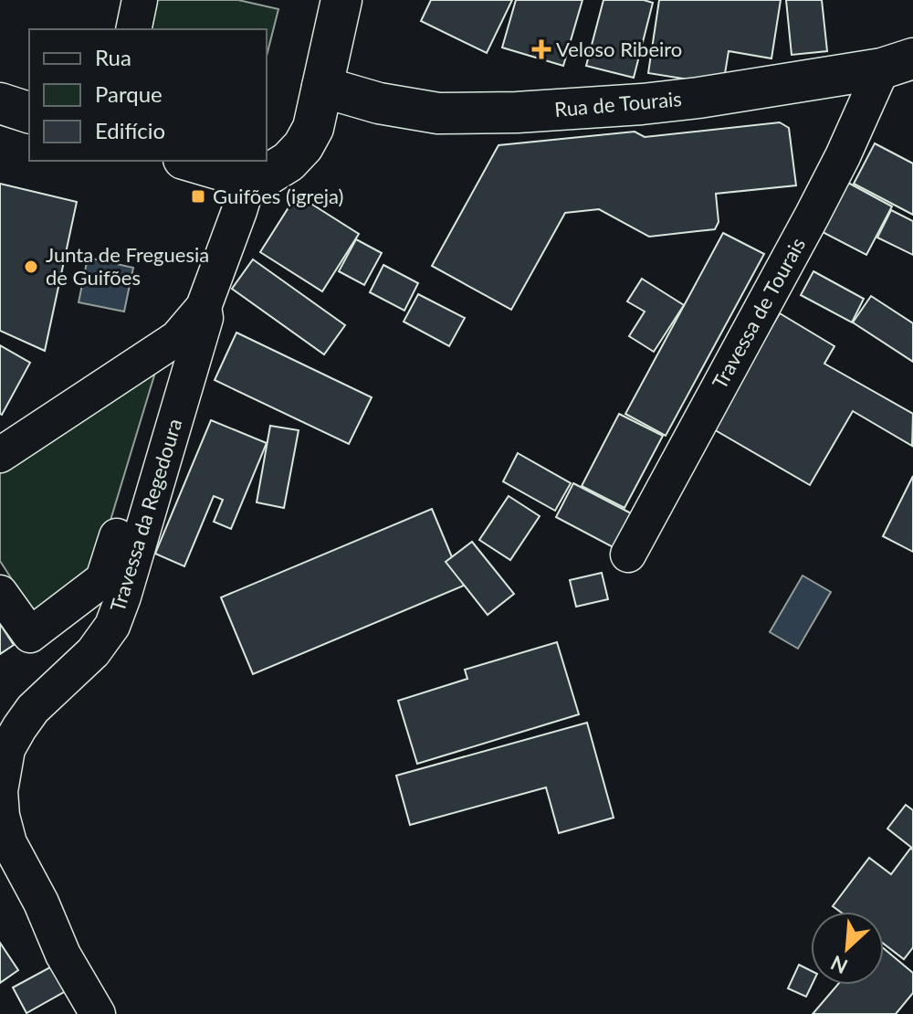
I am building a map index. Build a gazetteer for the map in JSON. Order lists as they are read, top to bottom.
{
  "streets": {
    "street": ["Rua de Tourais", "Travessa de Tourais", "Travessa da Regedoura"]
  },
  "crossings": [
    ["Rua de Tourais", "Travessa de Tourais"]
  ],
  "places": {
    "health": ["Veloso Ribeiro"],
    "transit": ["Guifões (igreja)"],
    "other": ["Junta de Freguesia de Guifões"]
  },
  "legend": ["Rua", "Parque", "Edifício"],
  "north": "bottom left"
}
